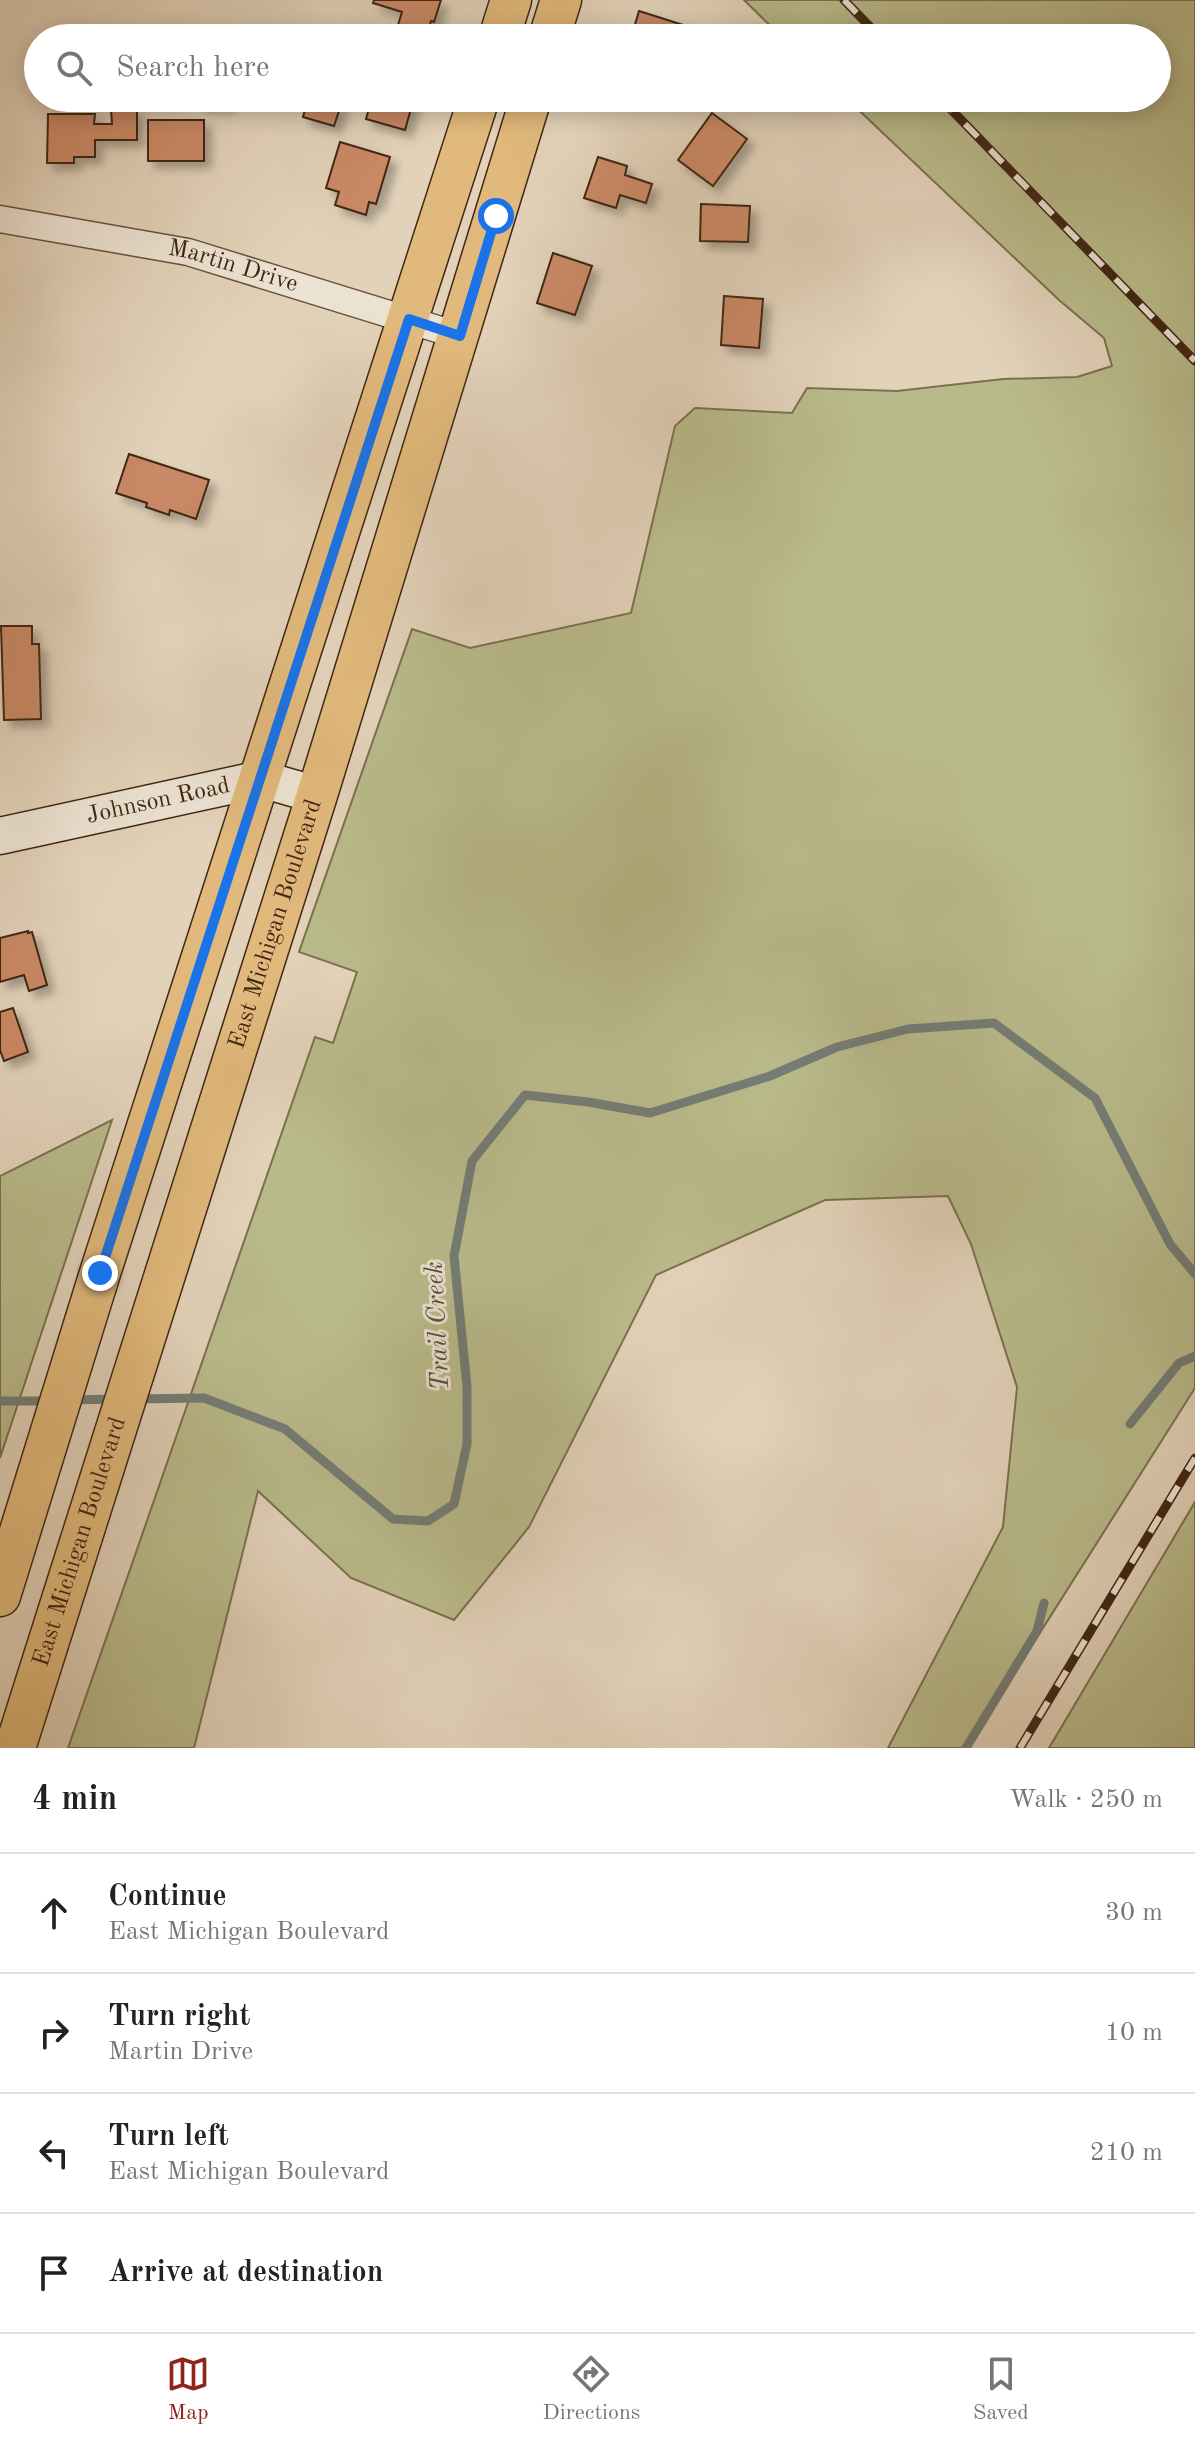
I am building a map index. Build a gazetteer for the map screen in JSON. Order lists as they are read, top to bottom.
{
  "streets": {
    "main road": ["Johnson Road", "East Michigan Boulevard"],
    "street": ["Martin Drive"]
  },
  "crossings": [
    ["Martin Drive", "East Michigan Boulevard"],
    ["Johnson Road", "East Michigan Boulevard"]
  ],
  "water": ["Trail Creek"],
  "page": {
    "search": "Search here",
    "heading": ["4 min", "Walk · 250 m"],
    "list": [
      ["Continue", "East Michigan Boulevard", "30 m"],
      ["Turn right", "Martin Drive", "10 m"],
      ["Turn left", "East Michigan Boulevard", "210 m"],
      "Arrive at destination"
    ],
    "nav": ["Map", "Directions", "Saved"]
  }
}
